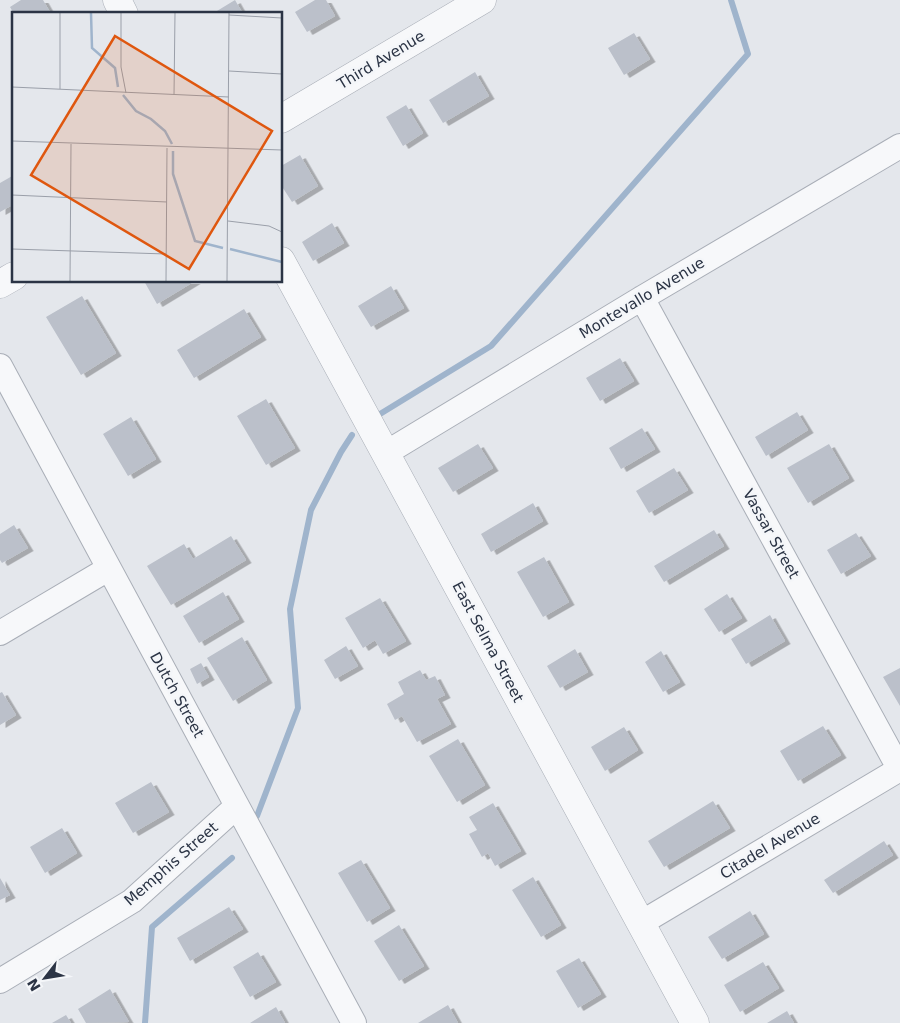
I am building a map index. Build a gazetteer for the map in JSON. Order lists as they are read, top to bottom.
{
  "streets": {
    "street": [
      "Third Avenue",
      "Montevallo Avenue",
      "Vassar Street",
      "East Selma Street",
      "Dutch Street",
      "Citadel Avenue",
      "Memphis Street"
    ]
  },
  "crossings": [
    ["Montevallo Avenue", "Vassar Street"],
    ["Montevallo Avenue", "East Selma Street"],
    ["Vassar Street", "Citadel Avenue"],
    ["East Selma Street", "Citadel Avenue"],
    ["Dutch Street", "Memphis Street"]
  ],
  "north": "bottom left"
}
